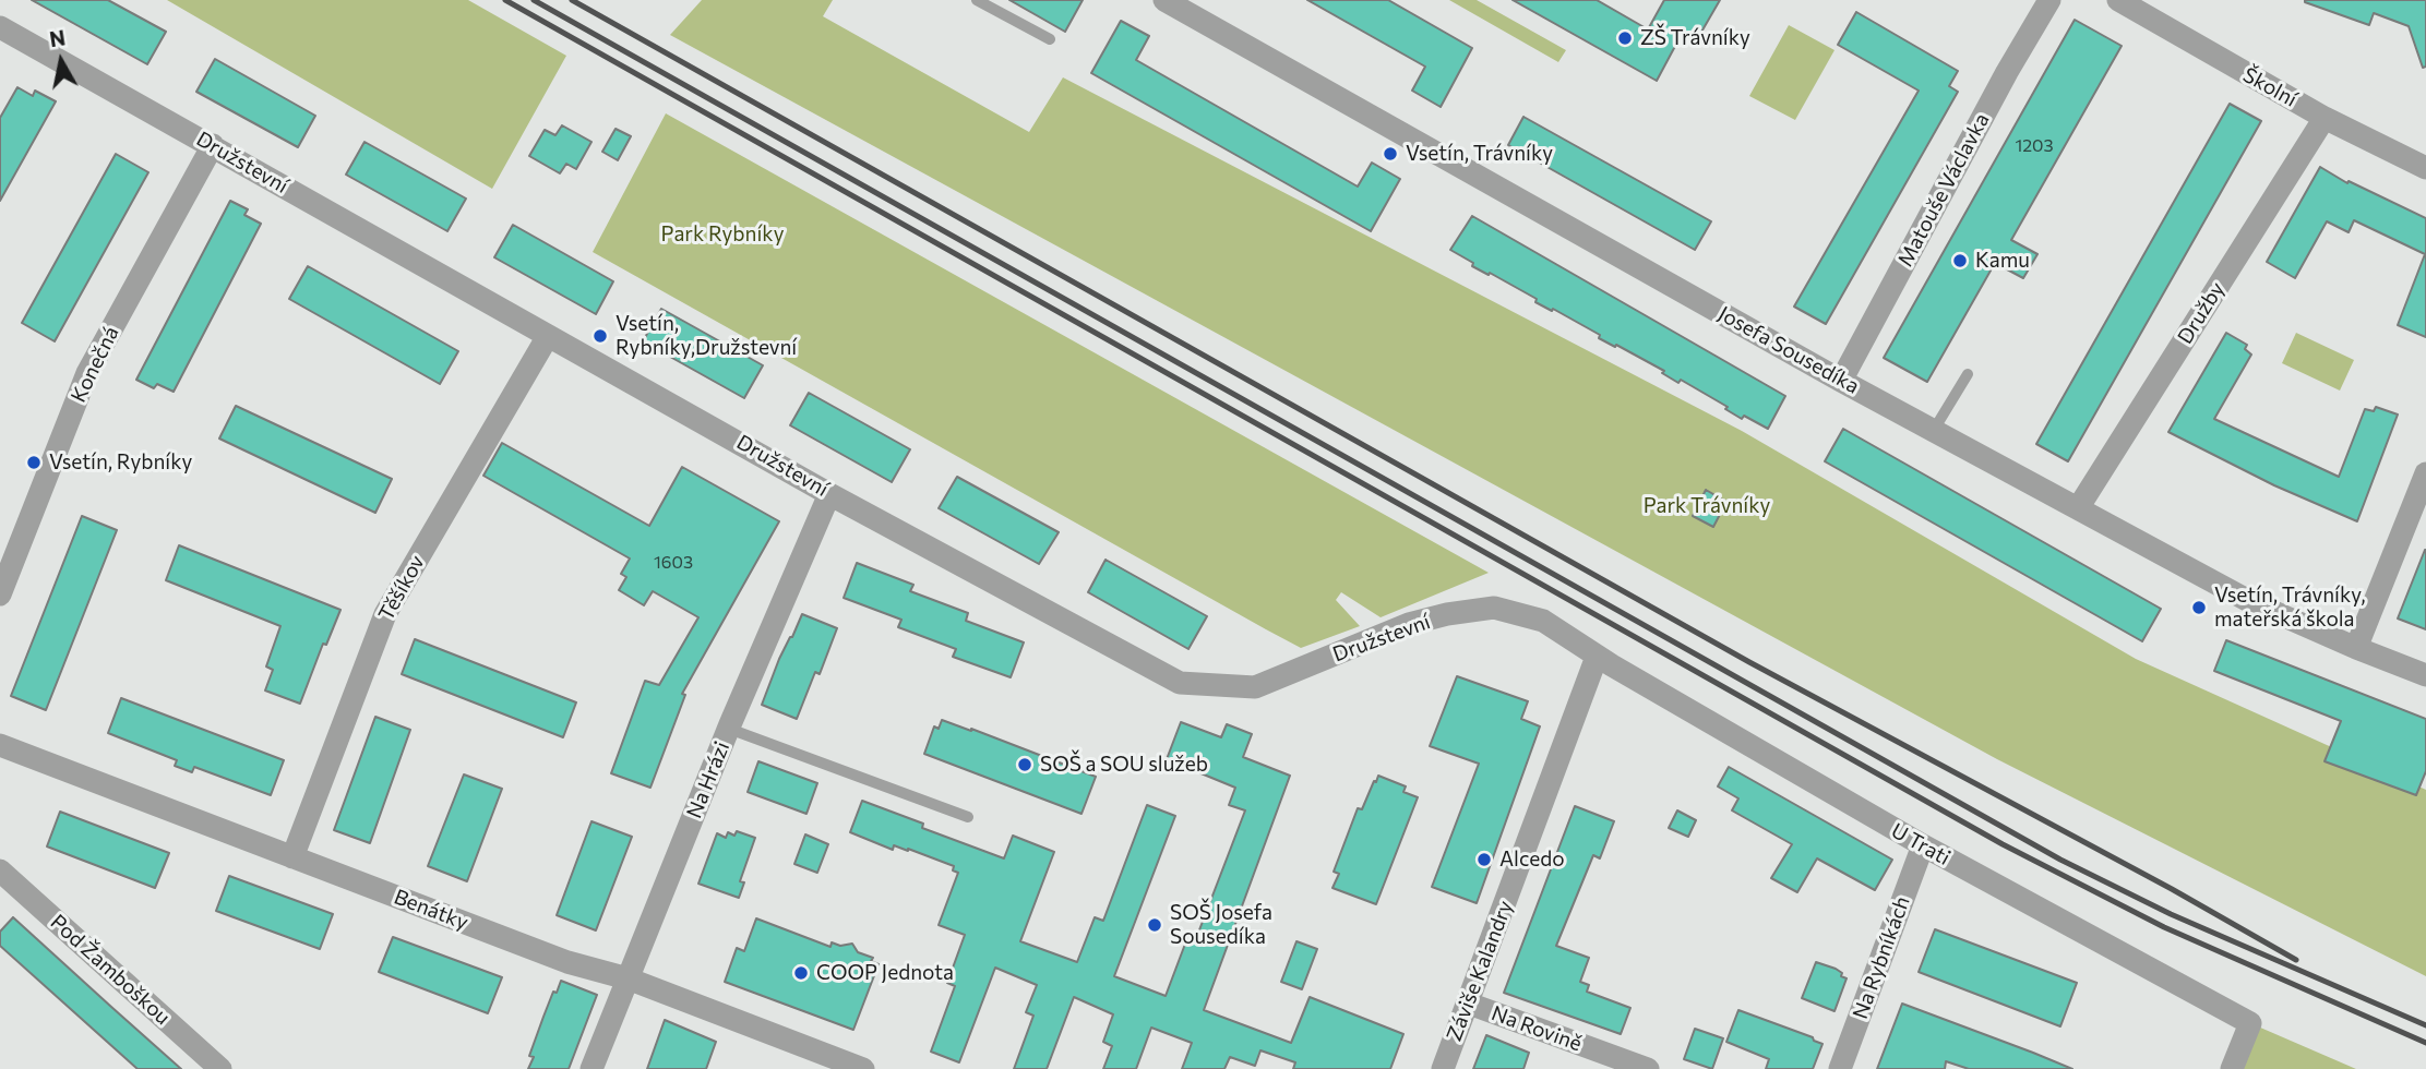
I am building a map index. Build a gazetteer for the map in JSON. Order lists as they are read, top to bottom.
{
  "streets": {
    "street": [
      "Školní",
      "Družstevní",
      "Matouše Václavka",
      "Družby",
      "Josefa Sousedíka",
      "Konečná",
      "Těšíkov",
      "Na Hrázi",
      "U Trati",
      "Benátky",
      "Na Rybníkách",
      "Pod Žamboškou",
      "Záviše Kalandry",
      "Na Rovině"
    ]
  },
  "crossings": [
    ["Školní", "Družby"],
    ["Družstevní", "Konečná"],
    ["Družstevní", "Těšíkov"],
    ["Družstevní", "Na Hrázi"],
    ["Družstevní", "U Trati"],
    ["Družstevní", "Záviše Kalandry"],
    ["Matouše Václavka", "Josefa Sousedíka"],
    ["Družby", "Josefa Sousedíka"],
    ["Těšíkov", "Benátky"],
    ["Na Hrázi", "Benátky"],
    ["U Trati", "Na Rybníkách"],
    ["U Trati", "Záviše Kalandry"],
    ["Záviše Kalandry", "Na Rovině"]
  ],
  "parks": ["Park Rybníky", "Park Trávníky"],
  "places": [
    "ZŠ Trávníky",
    "Vsetín, Trávníky",
    "Kamu",
    "Vsetín, Rybníky,Družstevní",
    "Vsetín, Rybníky",
    "Vsetín, Trávníky, mateřská škola",
    "SOŠ a SOU služeb",
    "Alcedo",
    "SOŠ Josefa Sousedíka",
    "COOP Jednota"
  ],
  "house_numbers": ["1203", "1603"],
  "north": "top"
}
